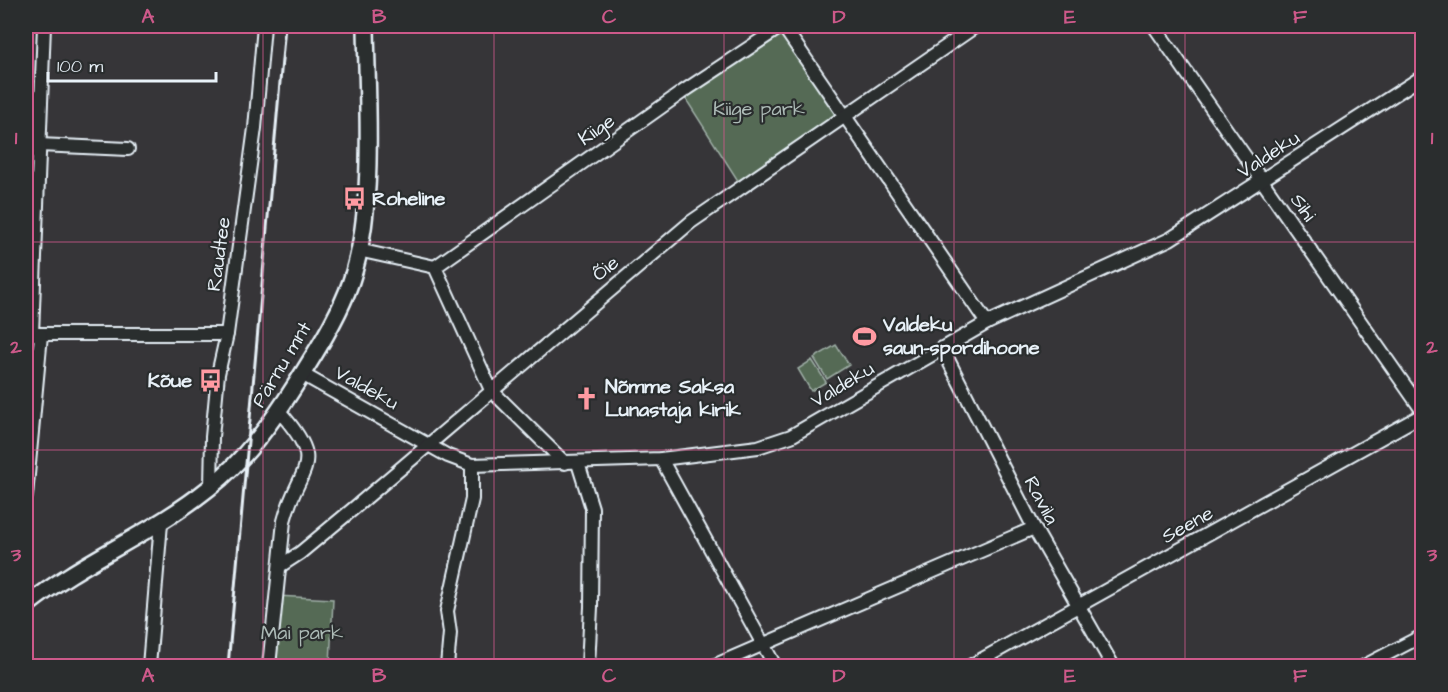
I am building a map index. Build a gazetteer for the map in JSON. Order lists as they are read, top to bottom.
{
  "streets": {
    "main road": ["Pärnu mnt"],
    "street": [
      "Kiige",
      "Valdeku",
      "Sihi",
      "Raudtee",
      "Õie",
      "Ravila",
      "Seene"
    ]
  },
  "crossings": [
    ["Valdeku", "Sihi"],
    ["Valdeku", "Õie"],
    ["Valdeku", "Pärnu mnt"],
    ["Valdeku", "Ravila"],
    ["Sihi", "Seene"],
    ["Raudtee", "Pärnu mnt"],
    ["Ravila", "Seene"]
  ],
  "parks": ["Kiige park", "Mai park"],
  "places": {
    "bus stop": ["Roheline", "Kõue"],
    "sports": ["Valdeku saun-spordihoone"],
    "church": ["Nõmme Saksa Lunastaja kirik"]
  },
  "scale_bar": "100 m",
  "grid": {
    "columns": [
      "A",
      "B",
      "C",
      "D",
      "E",
      "F"
    ],
    "rows": ["1", "2", "3"]
  }
}
